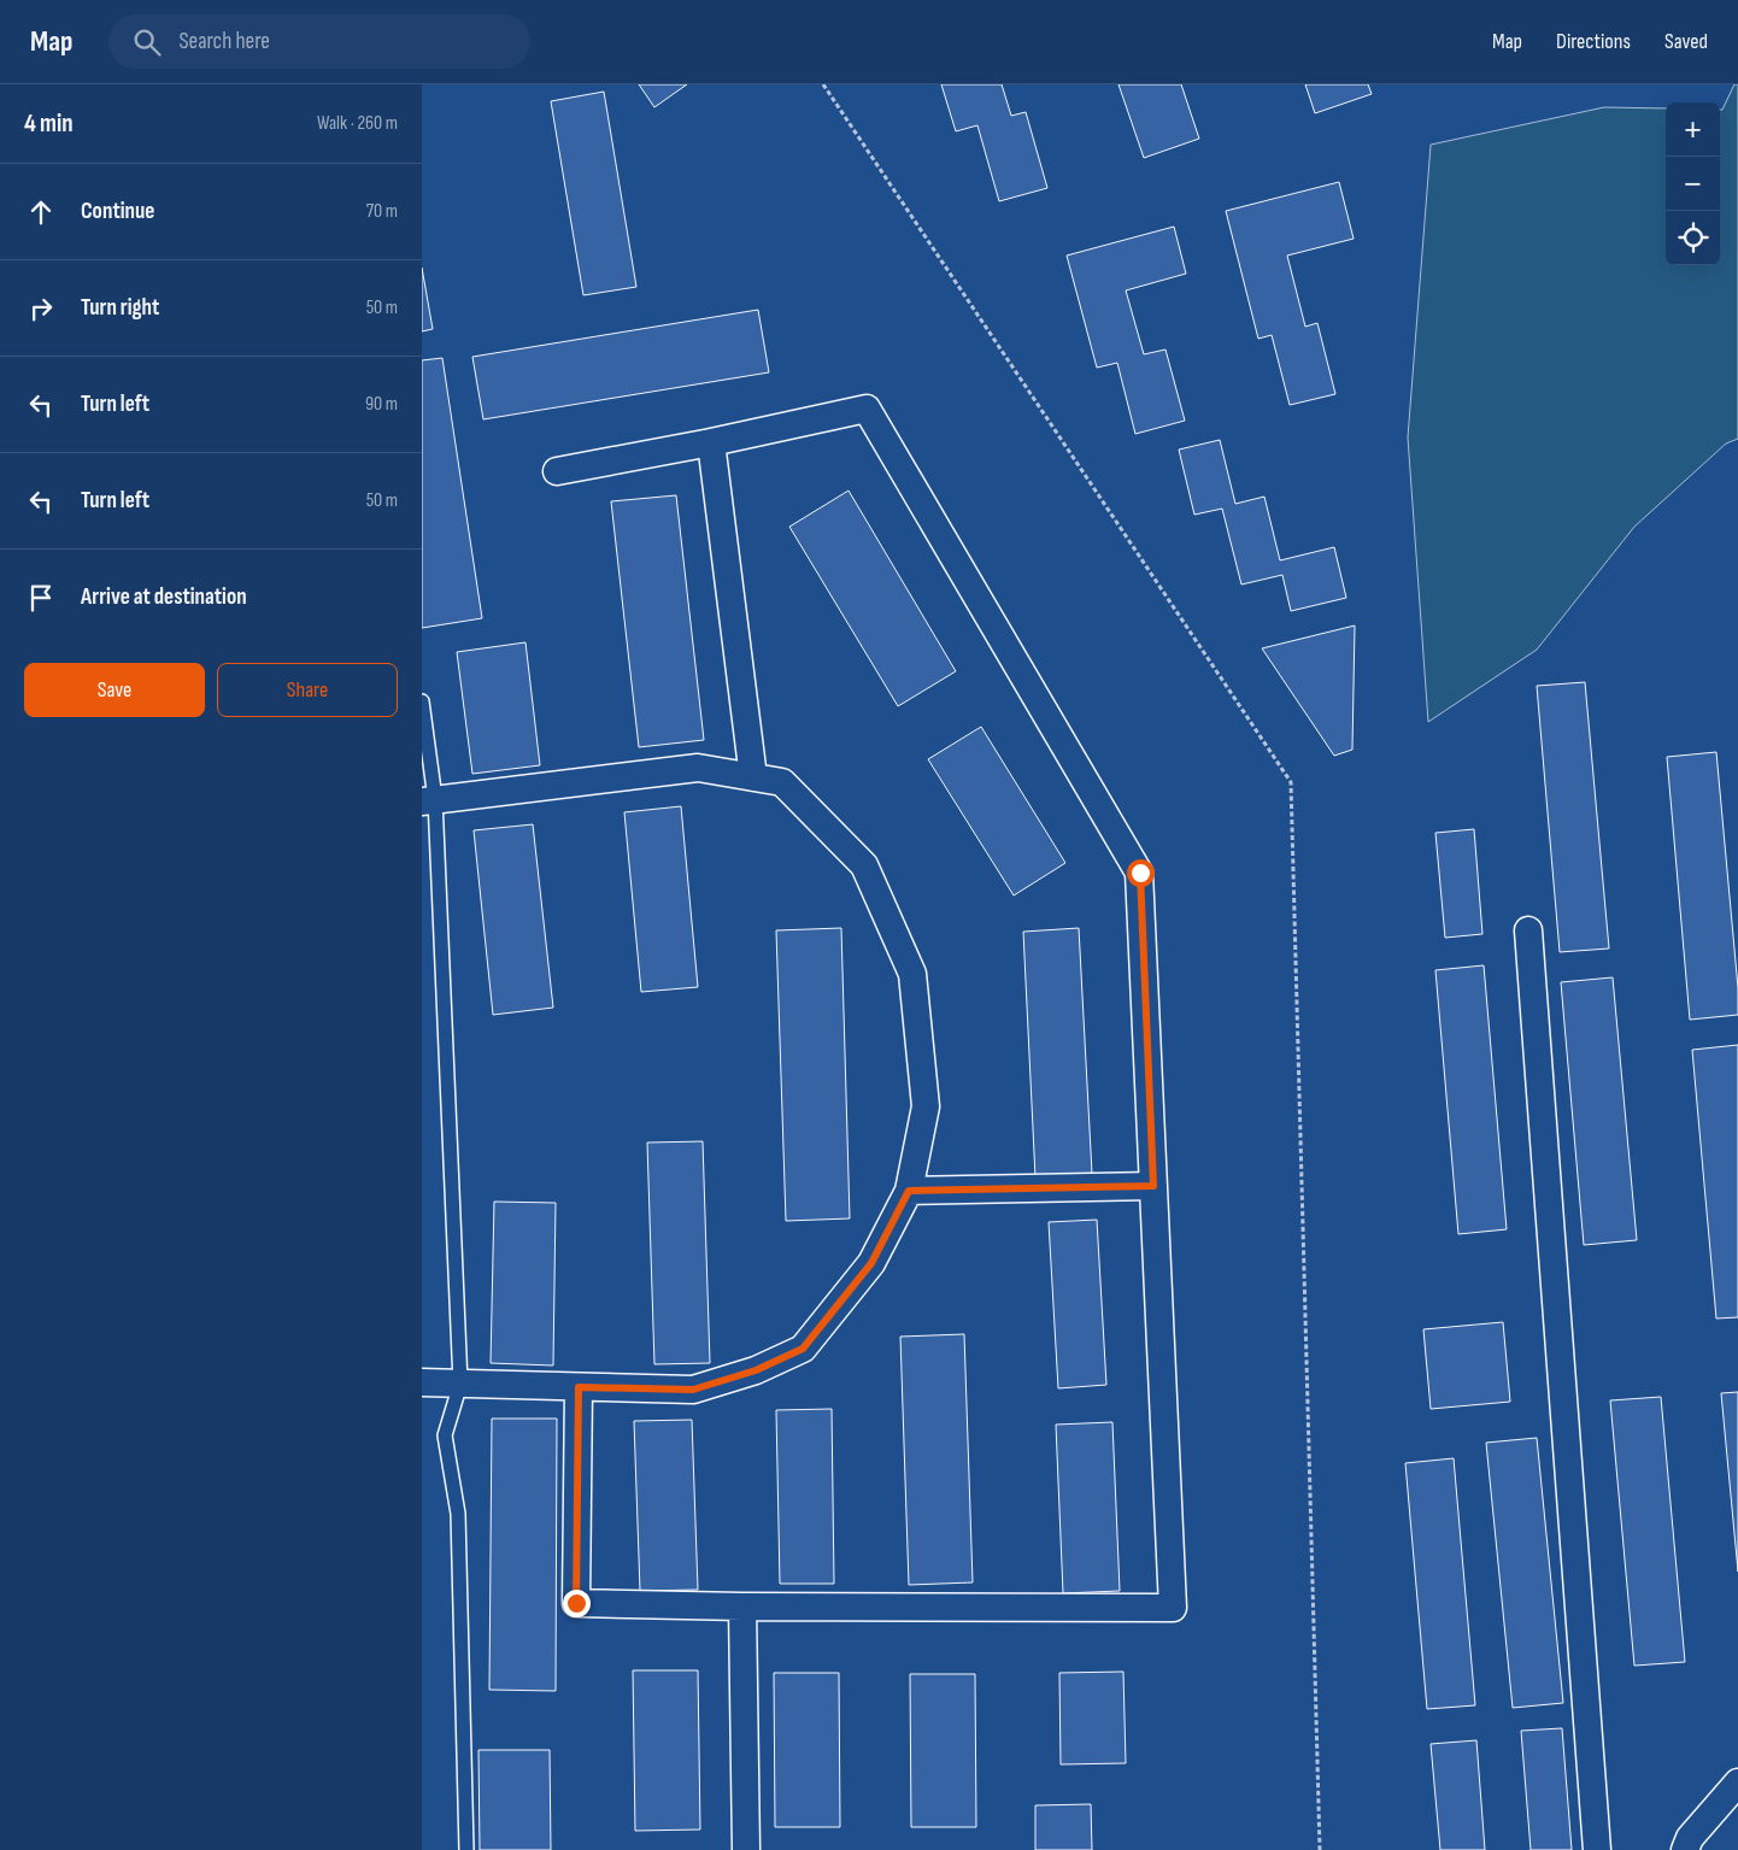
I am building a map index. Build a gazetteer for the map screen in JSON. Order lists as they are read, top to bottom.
{
  "page": {
    "header": "Map",
    "search": "Search here",
    "nav": ["Map", "Directions", "Saved"],
    "heading": ["4 min", "Walk · 260 m"],
    "map_buttons": ["+", "−"],
    "list": [
      ["Continue", "70 m"],
      ["Turn right", "50 m"],
      ["Turn left", "90 m"],
      ["Turn left", "50 m"],
      "Arrive at destination"
    ],
    "buttons": ["Save", "Share"]
  }
}
